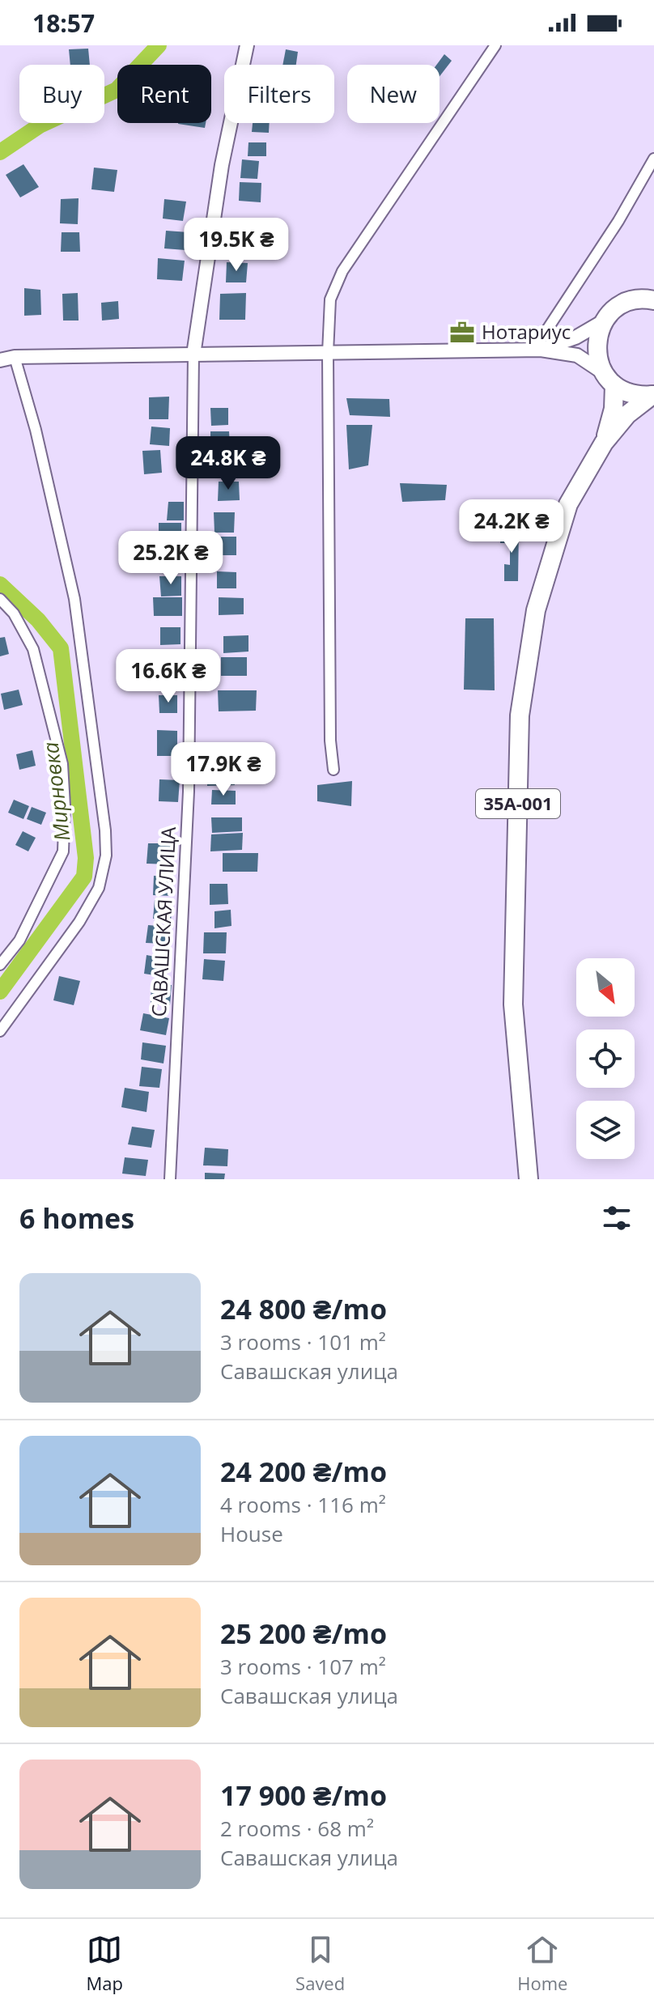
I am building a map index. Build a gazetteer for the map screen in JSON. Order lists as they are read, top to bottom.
{
  "streets": {
    "highway": ["35А-001"],
    "street": ["САВАШСКАЯ УЛИЦА"]
  },
  "water": ["Мирновка"],
  "places": {
    "office": ["Нотариус"]
  },
  "north": "bottom right",
  "page": {
    "status": "18:57",
    "chip": [
      "Buy",
      "Rent",
      "Filters",
      "New"
    ],
    "price": [
      "19.5K ₴",
      "24.8K ₴",
      "24.2K ₴",
      "25.2K ₴",
      "16.6K ₴",
      "17.9K ₴"
    ],
    "heading": "6 homes",
    "list": [
      {
        "name": "24 800 ₴/mo",
        "note": "3 rooms · 101 m² · Савашская улица"
      },
      {
        "name": "24 200 ₴/mo",
        "note": "4 rooms · 116 m² · House"
      },
      {
        "name": "25 200 ₴/mo",
        "note": "3 rooms · 107 m² · Савашская улица"
      },
      {
        "name": "17 900 ₴/mo",
        "note": "2 rooms · 68 m² · Савашская улица"
      }
    ],
    "tabs": ["Map", "Saved", "Home"]
  }
}
